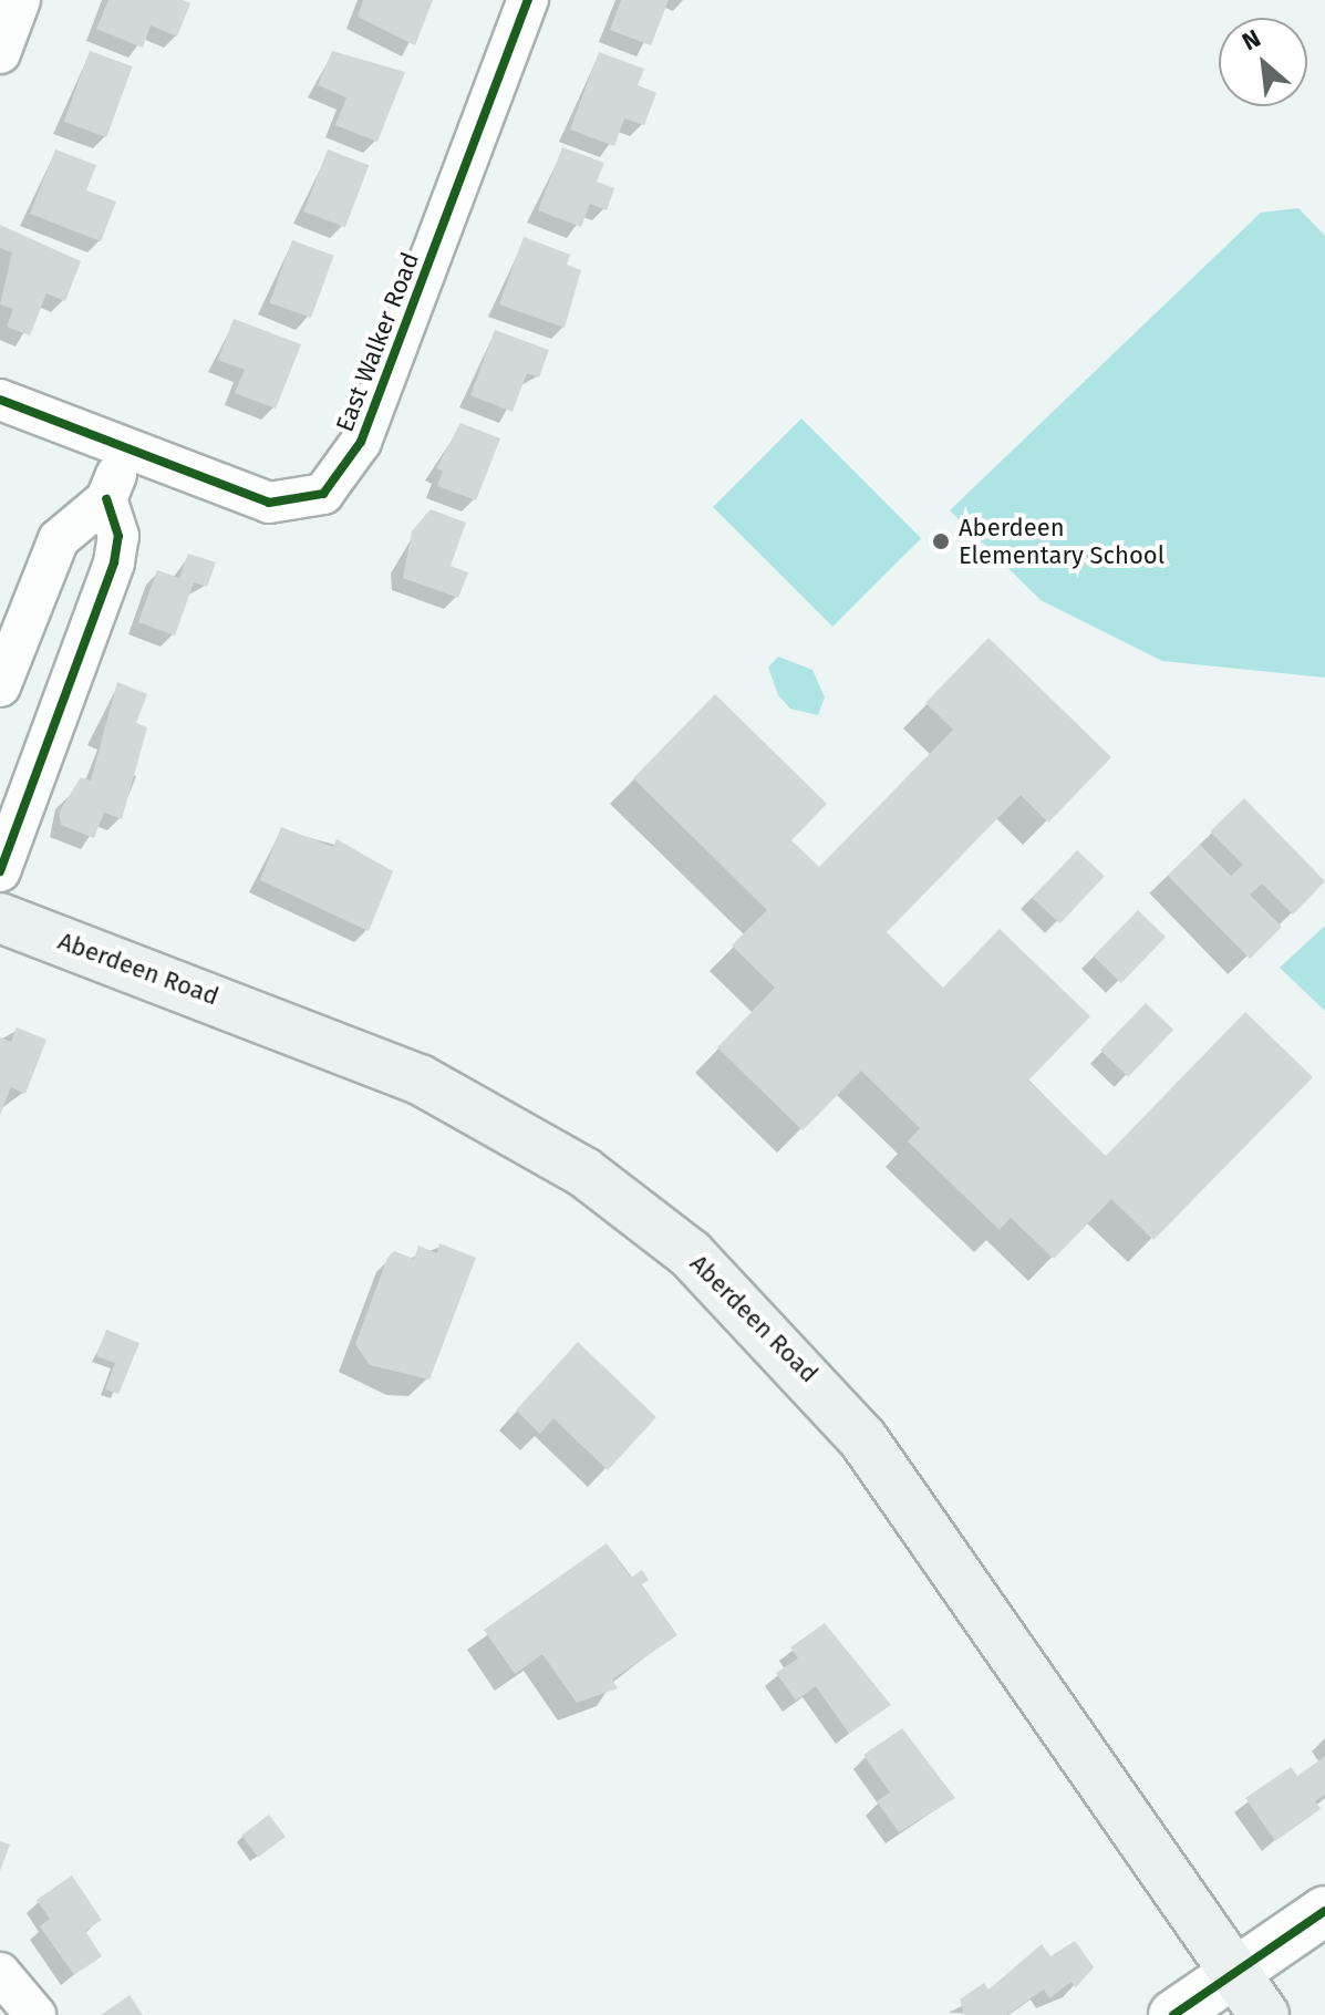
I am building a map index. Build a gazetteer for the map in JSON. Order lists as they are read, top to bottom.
{
  "streets": {
    "main road": ["Aberdeen Road"],
    "street": ["East Walker Road"]
  },
  "places": ["Aberdeen Elementary School"],
  "north": "top left"
}
